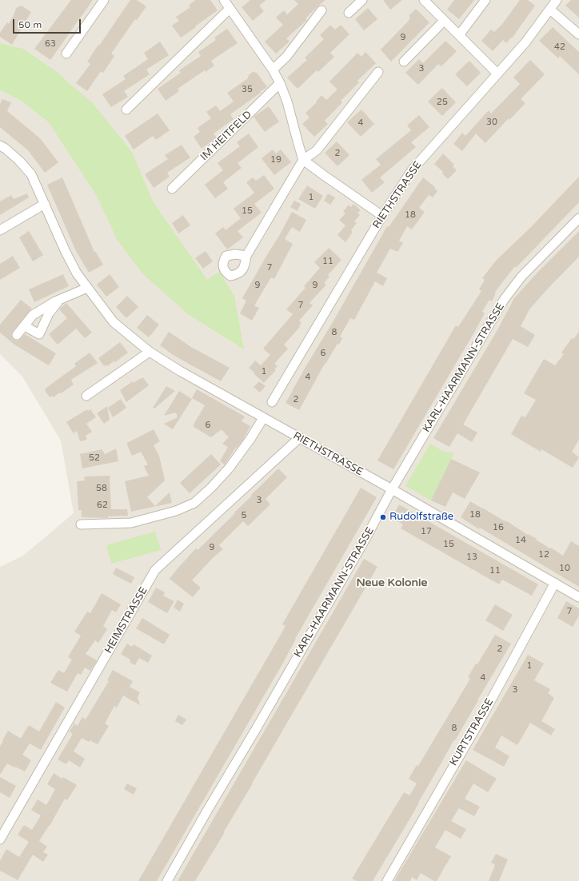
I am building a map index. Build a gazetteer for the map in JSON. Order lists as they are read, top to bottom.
{
  "streets": {
    "street": [
      "IM HEITFELD",
      "RIETHSTRASSE",
      "KARL-HAARMANN-STRASSE",
      "HEIMSTRASSE",
      "KURTSTRASSE"
    ]
  },
  "crossings": [
    ["RIETHSTRASSE", "KARL-HAARMANN-STRASSE"],
    ["RIETHSTRASSE", "HEIMSTRASSE"]
  ],
  "districts": ["Neue Kolonie"],
  "places": ["Rudolfstraße"],
  "house_numbers": [
    "9",
    "63",
    "42",
    "3",
    "35",
    "25",
    "30",
    "4",
    "2",
    "19",
    "1",
    "15",
    "18",
    "11",
    "7",
    "9",
    "9",
    "7",
    "8",
    "6",
    "1",
    "4",
    "2",
    "6",
    "52",
    "58",
    "3",
    "62",
    "18",
    "5",
    "16",
    "17",
    "14",
    "15",
    "9",
    "12",
    "13",
    "10",
    "11",
    "7",
    "2",
    "1",
    "4",
    "3",
    "8"
  ],
  "scale_bar": "50 m"
}
